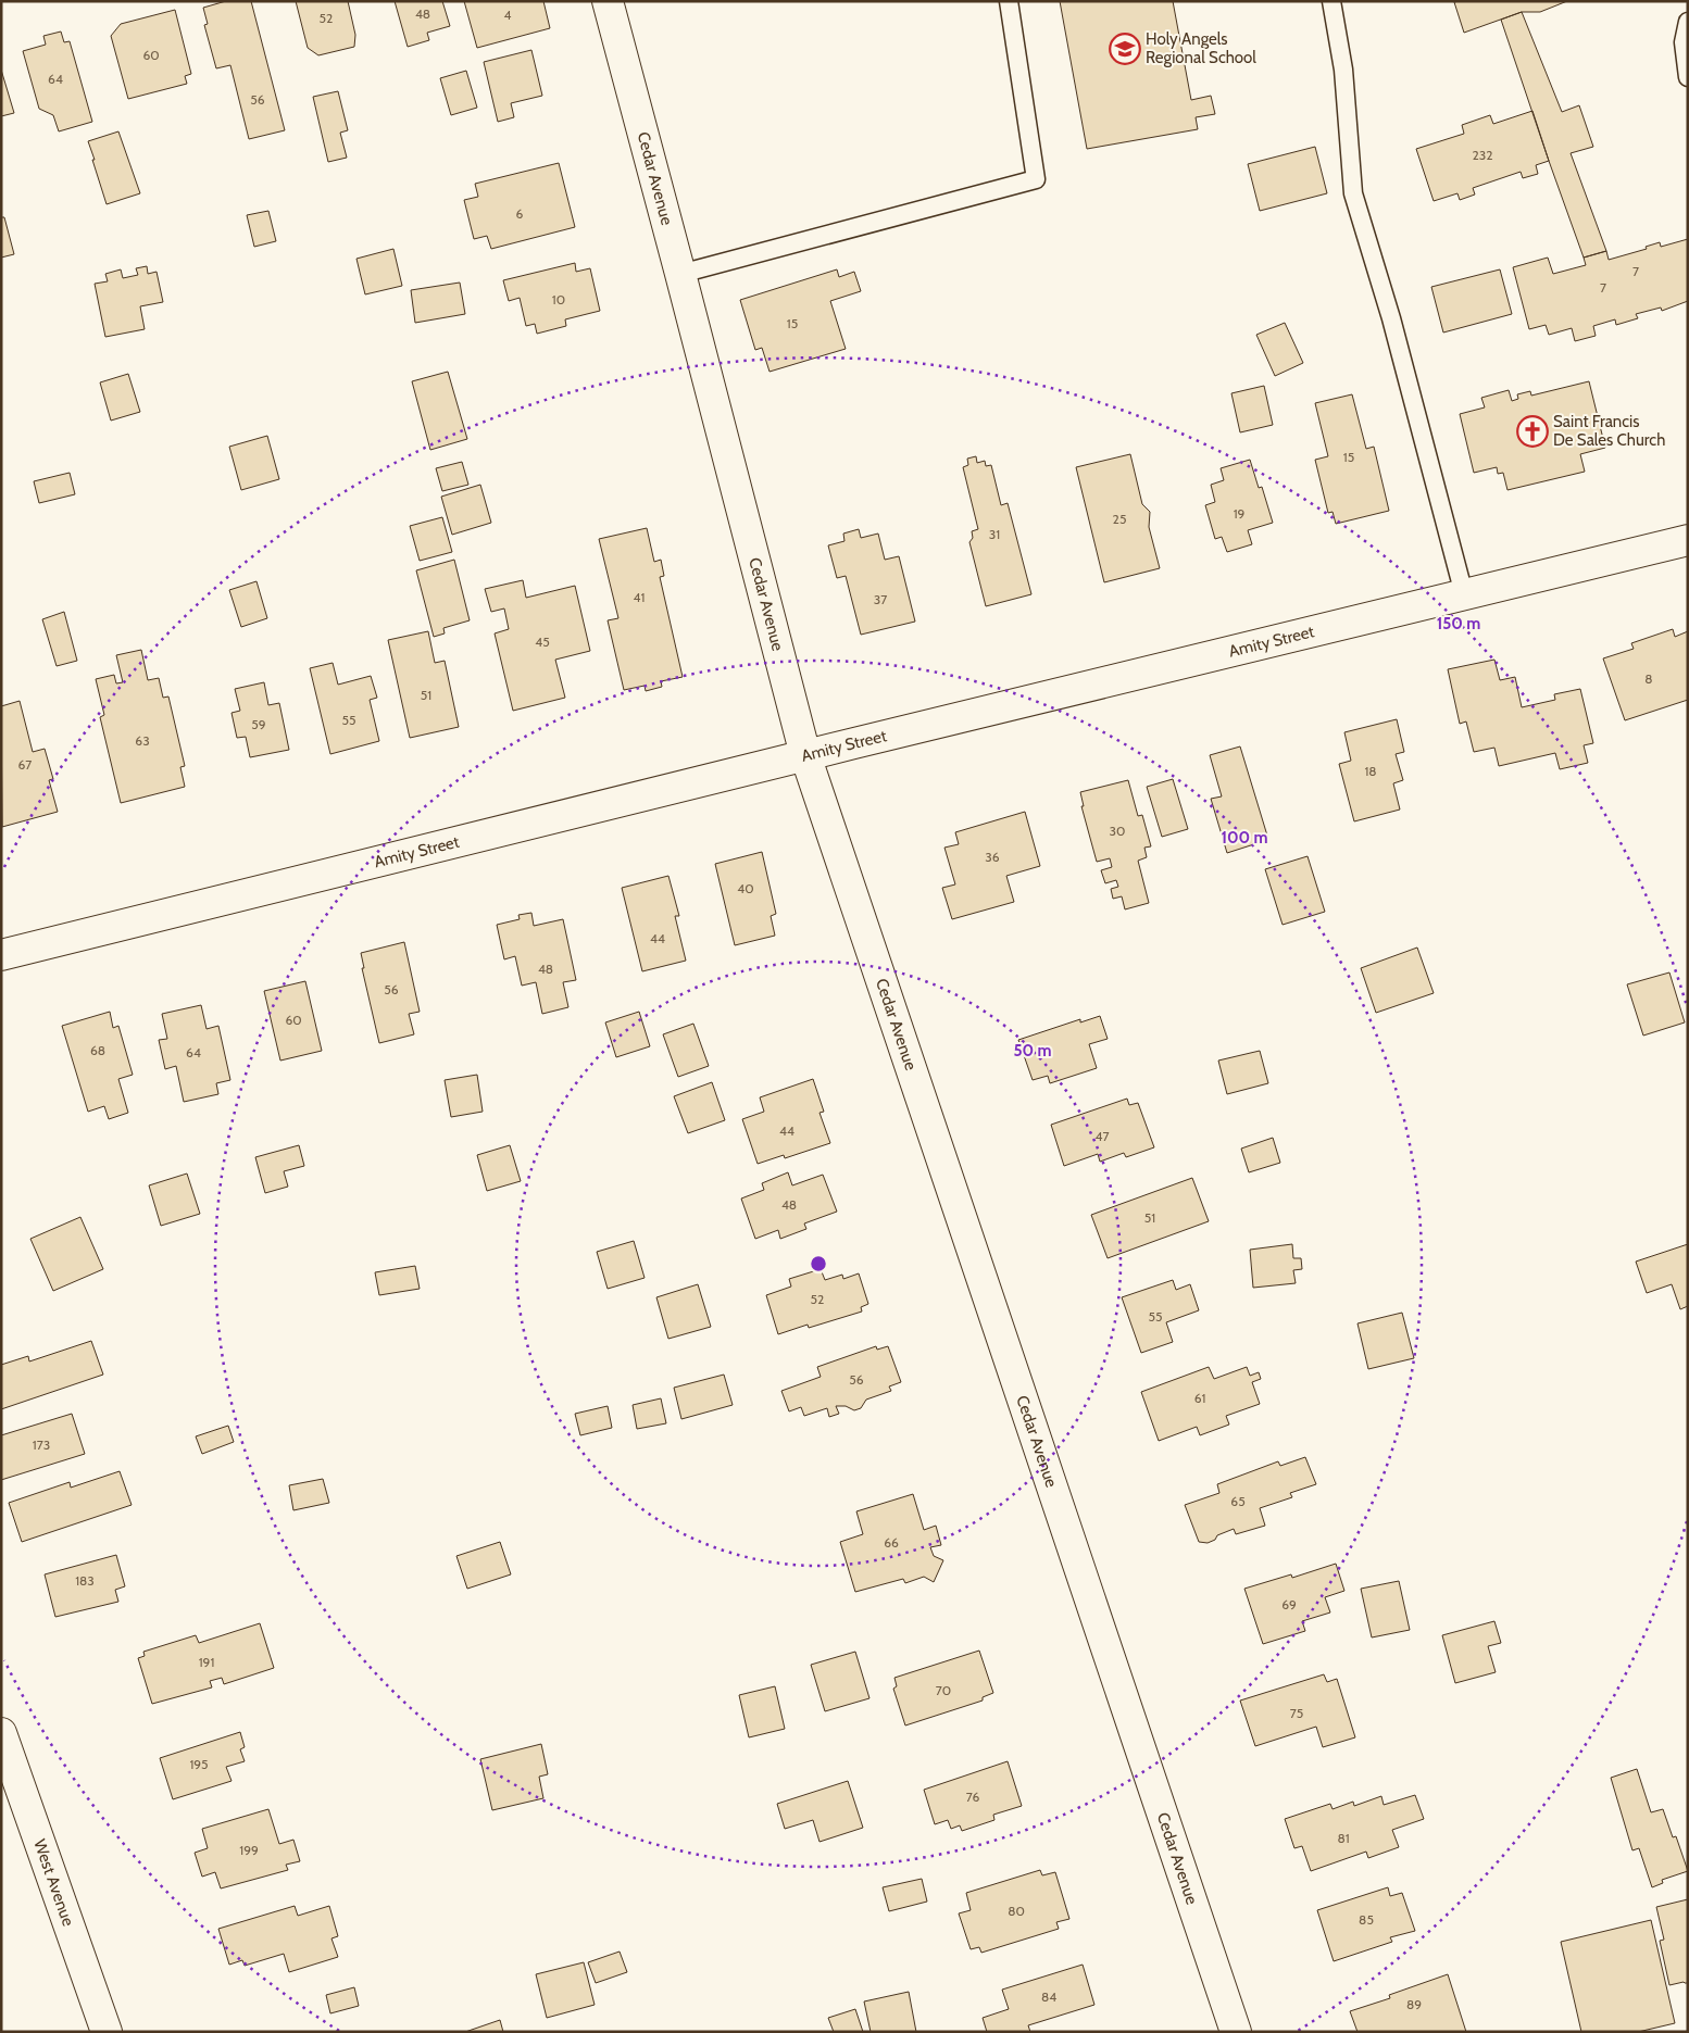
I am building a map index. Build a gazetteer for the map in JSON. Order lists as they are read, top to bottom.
{
  "streets": {
    "street": ["Cedar Avenue", "Amity Street", "West Avenue"]
  },
  "crossings": [
    ["Cedar Avenue", "Amity Street"]
  ],
  "places": {
    "school or university": ["Holy Angels Regional School"],
    "church": ["Saint Francis De Sales Church"]
  },
  "house_numbers": [
    "48",
    "4",
    "52",
    "60",
    "64",
    "56",
    "232",
    "6",
    "7",
    "7",
    "10",
    "15",
    "15",
    "19",
    "25",
    "31",
    "41",
    "37",
    "45",
    "8",
    "51",
    "55",
    "59",
    "63",
    "67",
    "18",
    "30",
    "36",
    "40",
    "44",
    "48",
    "56",
    "60",
    "68",
    "64",
    "44",
    "47",
    "48",
    "51",
    "52",
    "55",
    "56",
    "61",
    "173",
    "65",
    "66",
    "183",
    "69",
    "191",
    "70",
    "75",
    "195",
    "76",
    "81",
    "199",
    "80",
    "85",
    "84",
    "89"
  ],
  "rings": ["150 m", "100 m", "50 m"]
}
